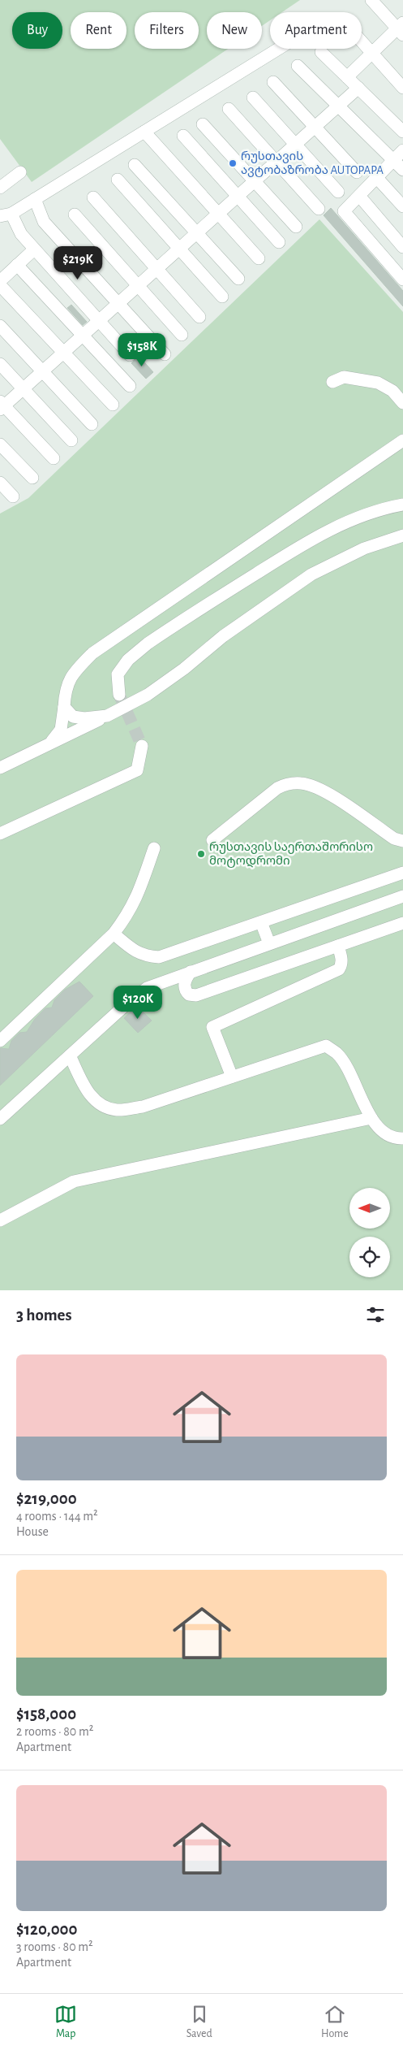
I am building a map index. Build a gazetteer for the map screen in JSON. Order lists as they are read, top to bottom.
{
  "places": ["რუსთავის ავტობაზრობა AUTOPAPA", "რუსთავის საერთაშორისო მოტოდრომი"],
  "north": "left",
  "page": {
    "chip": [
      "Buy",
      "Rent",
      "Filters",
      "New",
      "Apartment"
    ],
    "price": ["$219K", "$158K", "$120K"],
    "heading": "3 homes",
    "list": [
      {
        "name": "$219,000",
        "note": "4 rooms · 144 m² · House"
      },
      {
        "name": "$158,000",
        "note": "2 rooms · 80 m² · Apartment"
      },
      {
        "name": "$120,000",
        "note": "3 rooms · 80 m² · Apartment"
      }
    ],
    "tabs": ["Map", "Saved", "Home"]
  }
}
